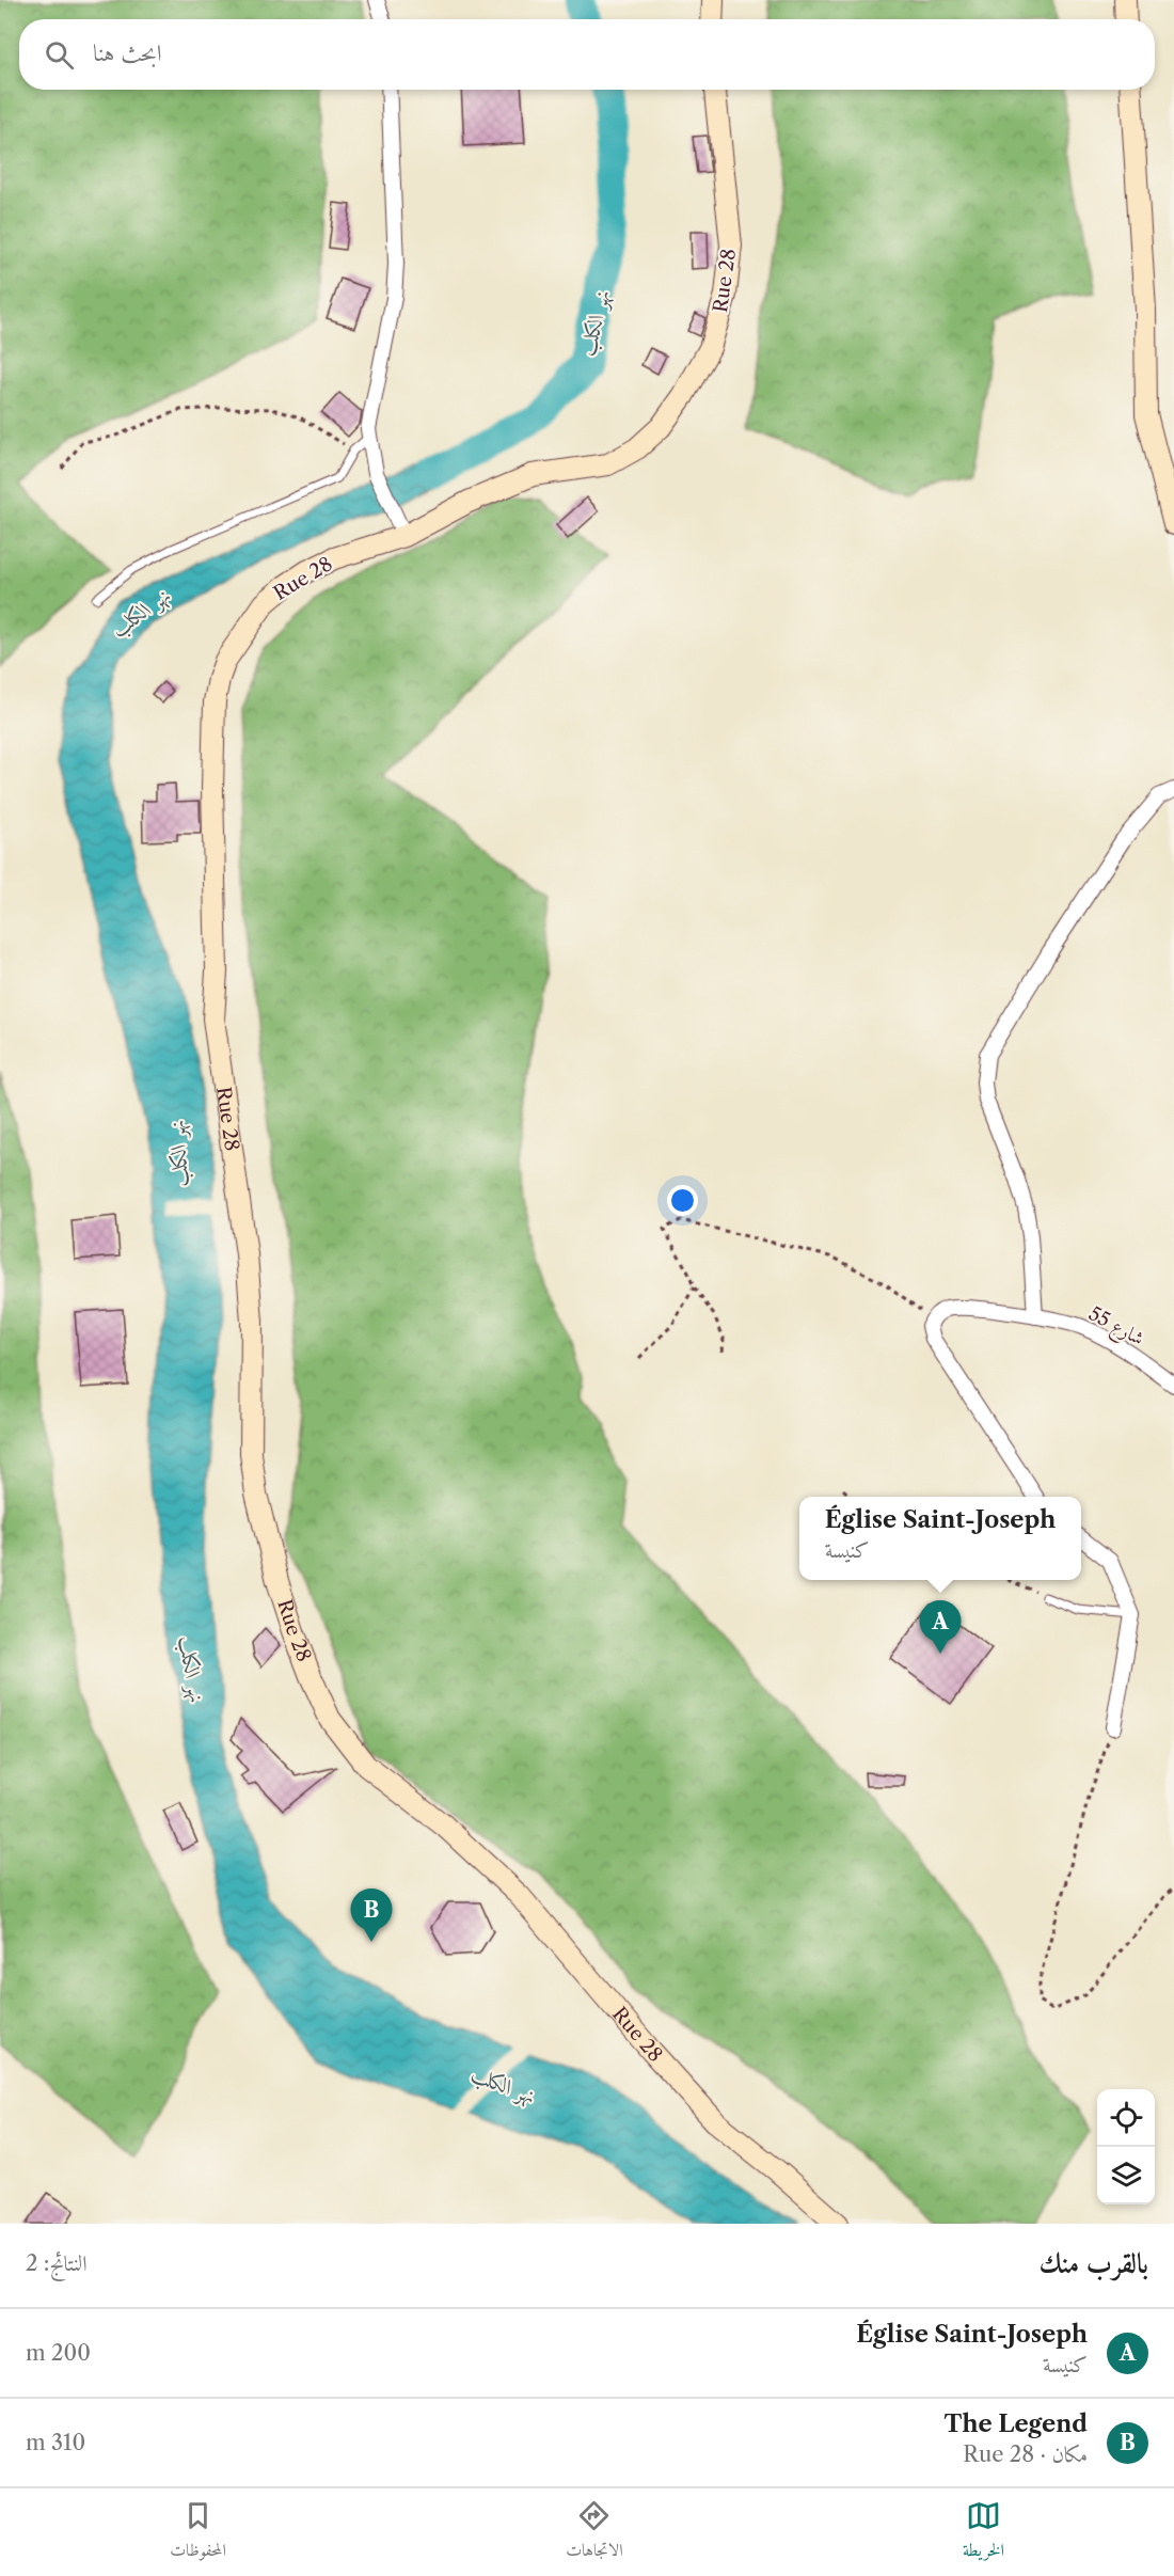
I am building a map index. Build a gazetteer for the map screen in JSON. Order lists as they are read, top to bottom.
{
  "streets": {
    "street": ["Rue 28", "شارع 55"]
  },
  "water": ["نهر الكلب"],
  "page": {
    "search": "ابحث هنا",
    "popup": ["Église Saint-Joseph", "كنيسة"],
    "pins": ["A", "B"],
    "heading": ["بالقرب منك", "النتائج: 2"],
    "list": [
      {
        "mark": "A",
        "name": "Église Saint-Joseph",
        "note": "كنيسة",
        "value": "200 m"
      },
      {
        "mark": "B",
        "name": "The Legend",
        "note": "مكان · Rue 28",
        "value": "310 m"
      }
    ],
    "nav": ["الخريطة", "الاتجاهات", "المحفوظات"]
  }
}
